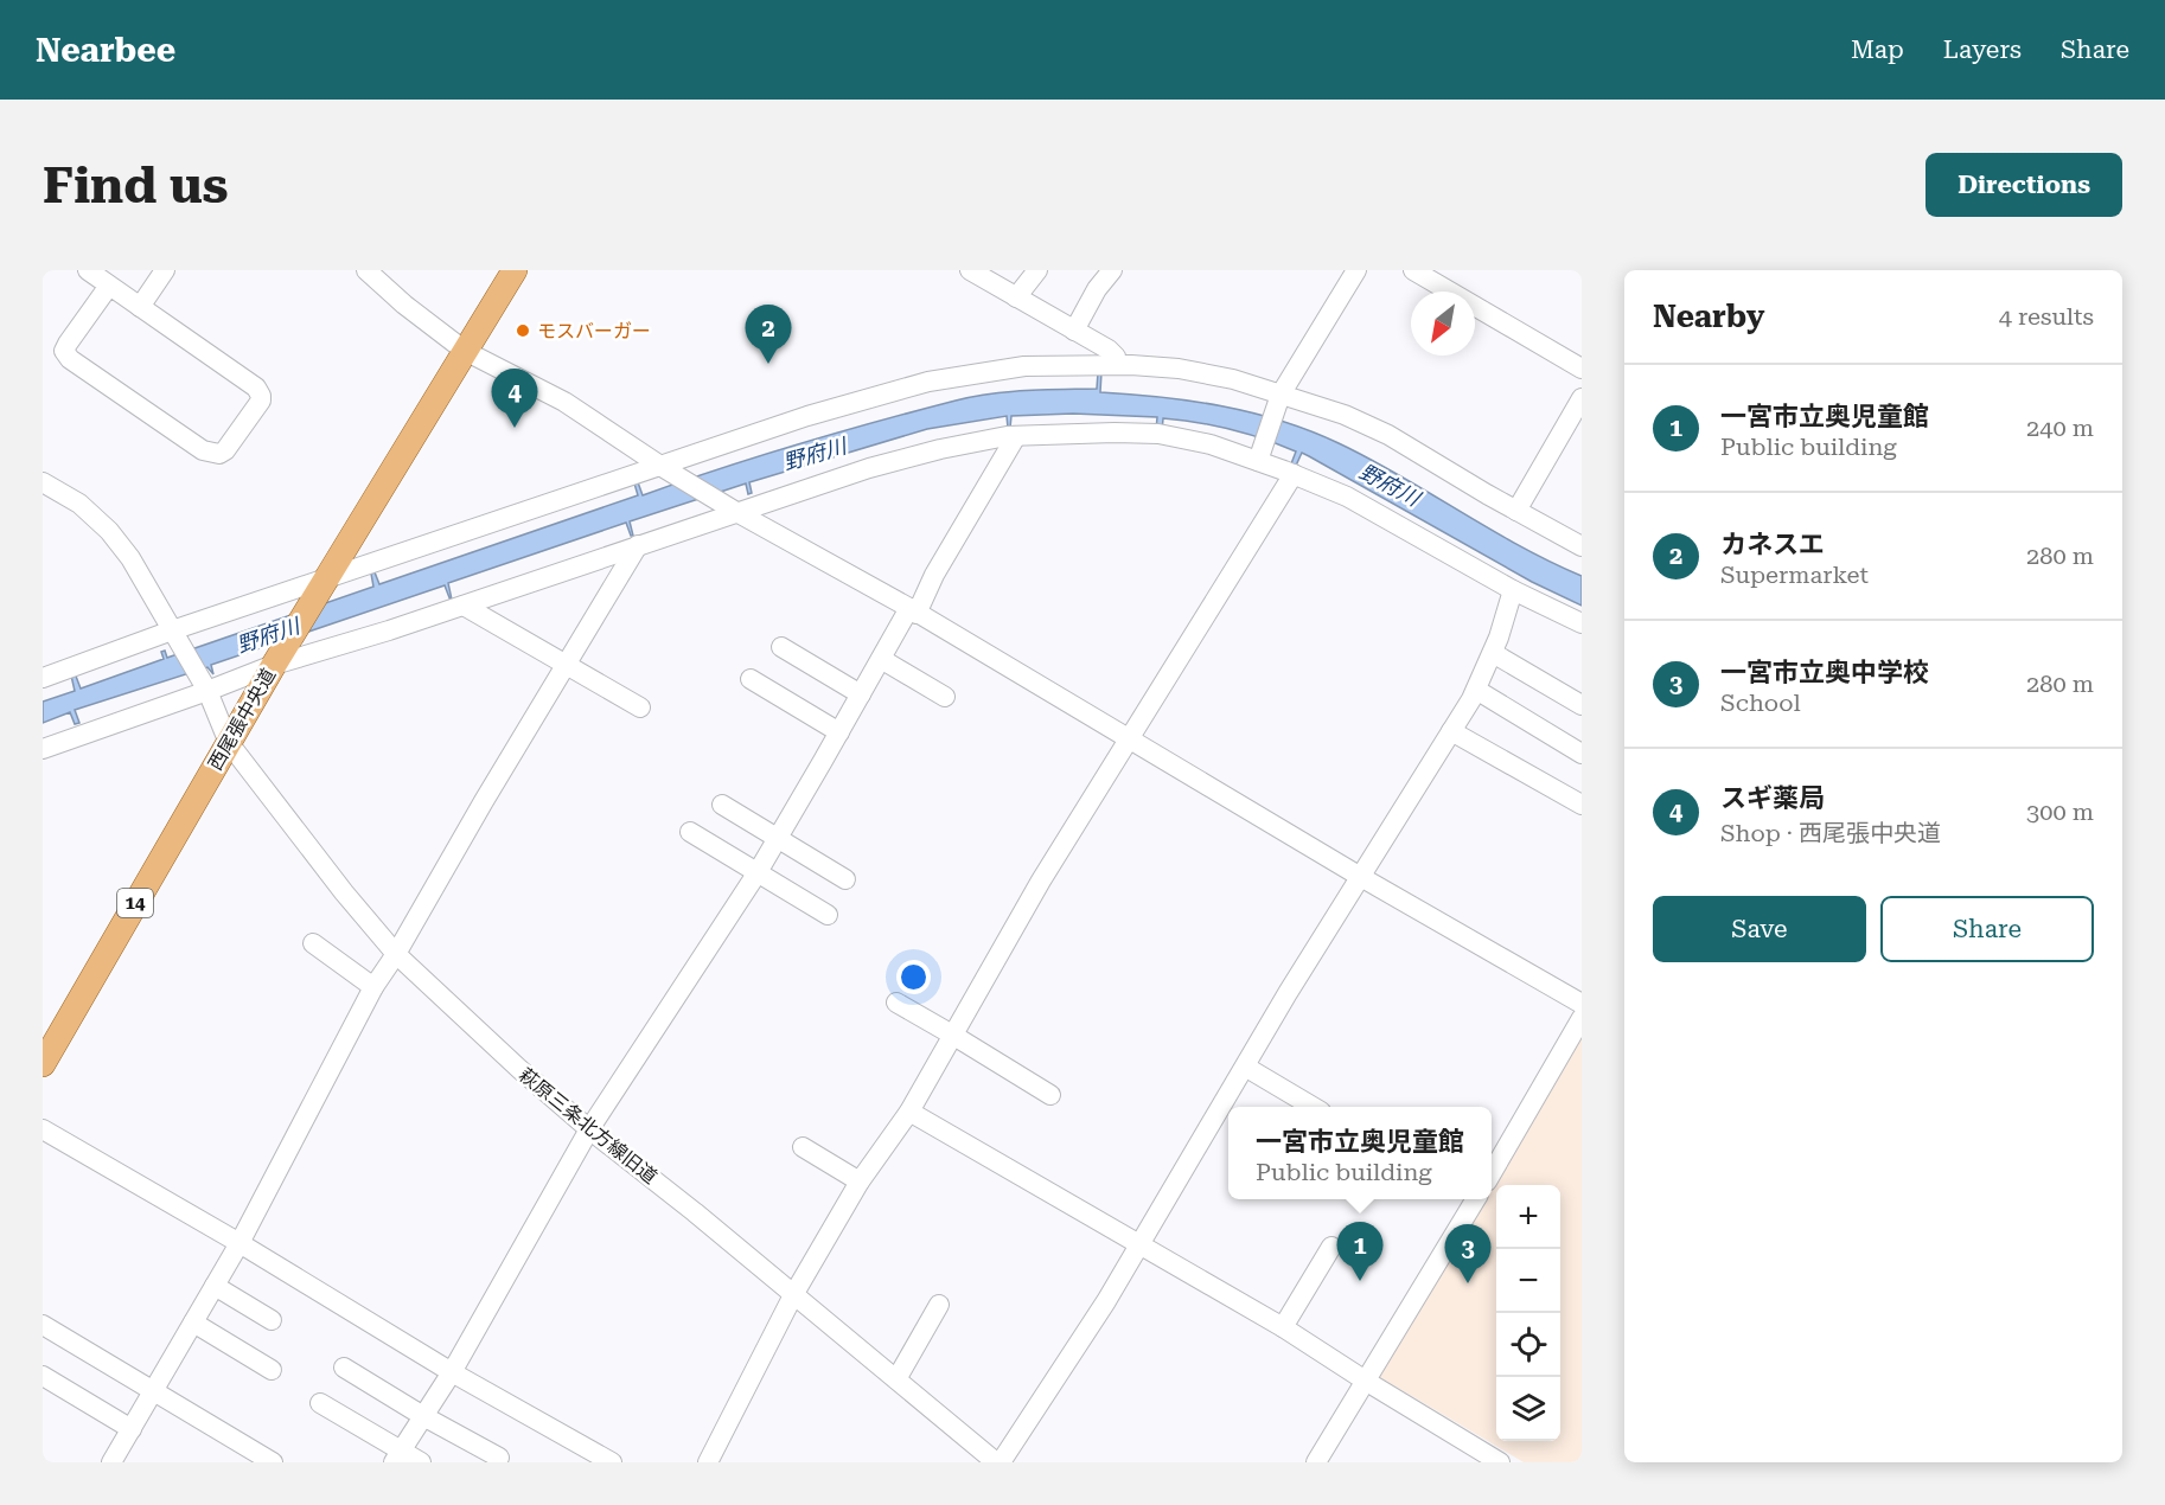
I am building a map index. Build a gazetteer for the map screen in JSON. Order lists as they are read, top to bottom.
{
  "streets": {
    "main road": ["西尾張中央道", "14"],
    "street": ["萩原三条北方線旧道"]
  },
  "crossings": [
    ["西尾張中央道", "萩原三条北方線旧道"]
  ],
  "water": ["野府川"],
  "places": ["モスバーガー"],
  "north": "bottom left",
  "page": {
    "header": "Nearbee",
    "nav": ["Map", "Layers", "Share"],
    "buttons": [
      "Directions",
      ["Save", "Share"]
    ],
    "title": "Find us",
    "heading": ["Nearby", "4 results"],
    "pins": [
      "2",
      "4",
      "1",
      "3"
    ],
    "list": [
      {
        "mark": "1",
        "name": "一宮市立奥児童館",
        "note": "Public building",
        "value": "240 m"
      },
      {
        "mark": "2",
        "name": "カネスエ",
        "note": "Supermarket",
        "value": "280 m"
      },
      {
        "mark": "3",
        "name": "一宮市立奥中学校",
        "note": "School",
        "value": "280 m"
      },
      {
        "mark": "4",
        "name": "スギ薬局",
        "note": "Shop · 西尾張中央道",
        "value": "300 m"
      }
    ],
    "popup": ["一宮市立奥児童館", "Public building"],
    "map_buttons": ["+", "−"]
  }
}
